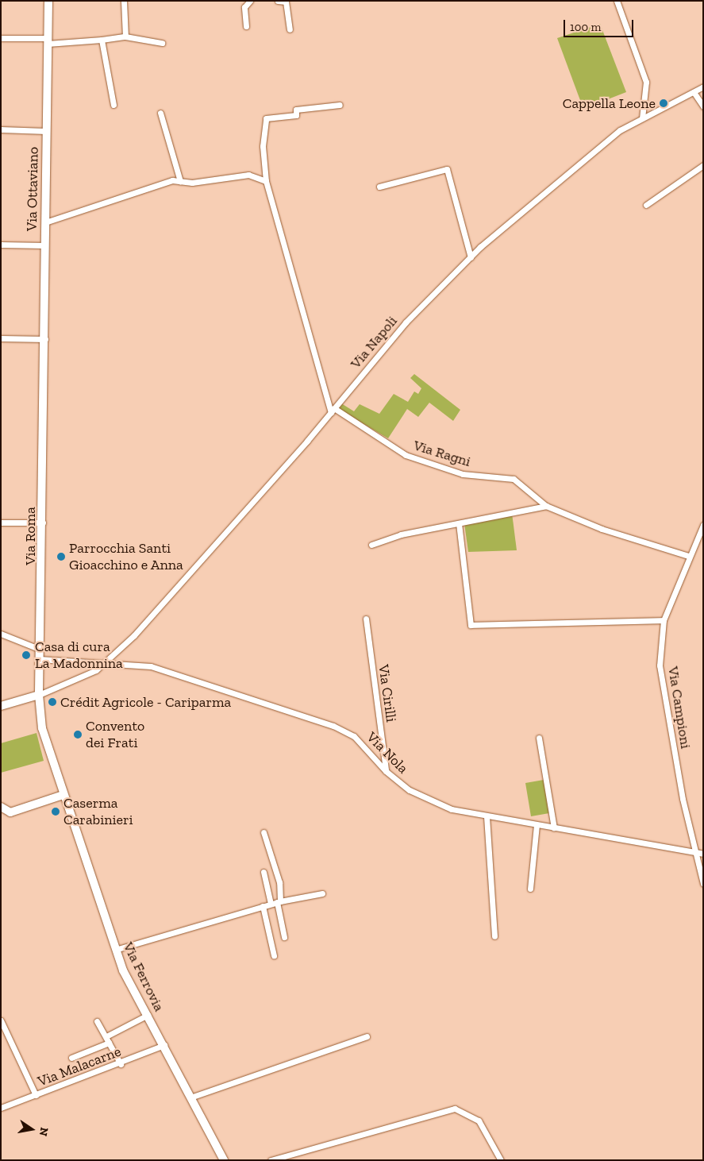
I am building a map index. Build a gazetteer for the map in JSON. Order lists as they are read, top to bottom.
{
  "streets": {
    "main road": ["Via Ottaviano", "Via Roma", "Via Ferrovia"],
    "street": [
      "Via Napoli",
      "Via Ragni",
      "Via Cirilli",
      "Via Campioni",
      "Via Nola",
      "Via Malacarne"
    ]
  },
  "crossings": [
    ["Via Ottaviano", "Via Roma"],
    ["Via Napoli", "Via Ragni"],
    ["Via Napoli", "Via Roma"],
    ["Via Napoli", "Via Nola"],
    ["Via Napoli", "Via Ferrovia"],
    ["Via Ragni", "Via Campioni"],
    ["Via Roma", "Via Nola"],
    ["Via Roma", "Via Ferrovia"],
    ["Via Cirilli", "Via Nola"],
    ["Via Campioni", "Via Nola"],
    ["Via Ferrovia", "Via Malacarne"]
  ],
  "places": [
    "Cappella Leone",
    "Parrocchia Santi Gioacchino e Anna",
    "Casa di cura La Madonnina",
    "Crédit Agricole - Cariparma",
    "Convento dei Frati",
    "Caserma Carabinieri"
  ],
  "scale_bar": "100 m",
  "north": "right"
}
